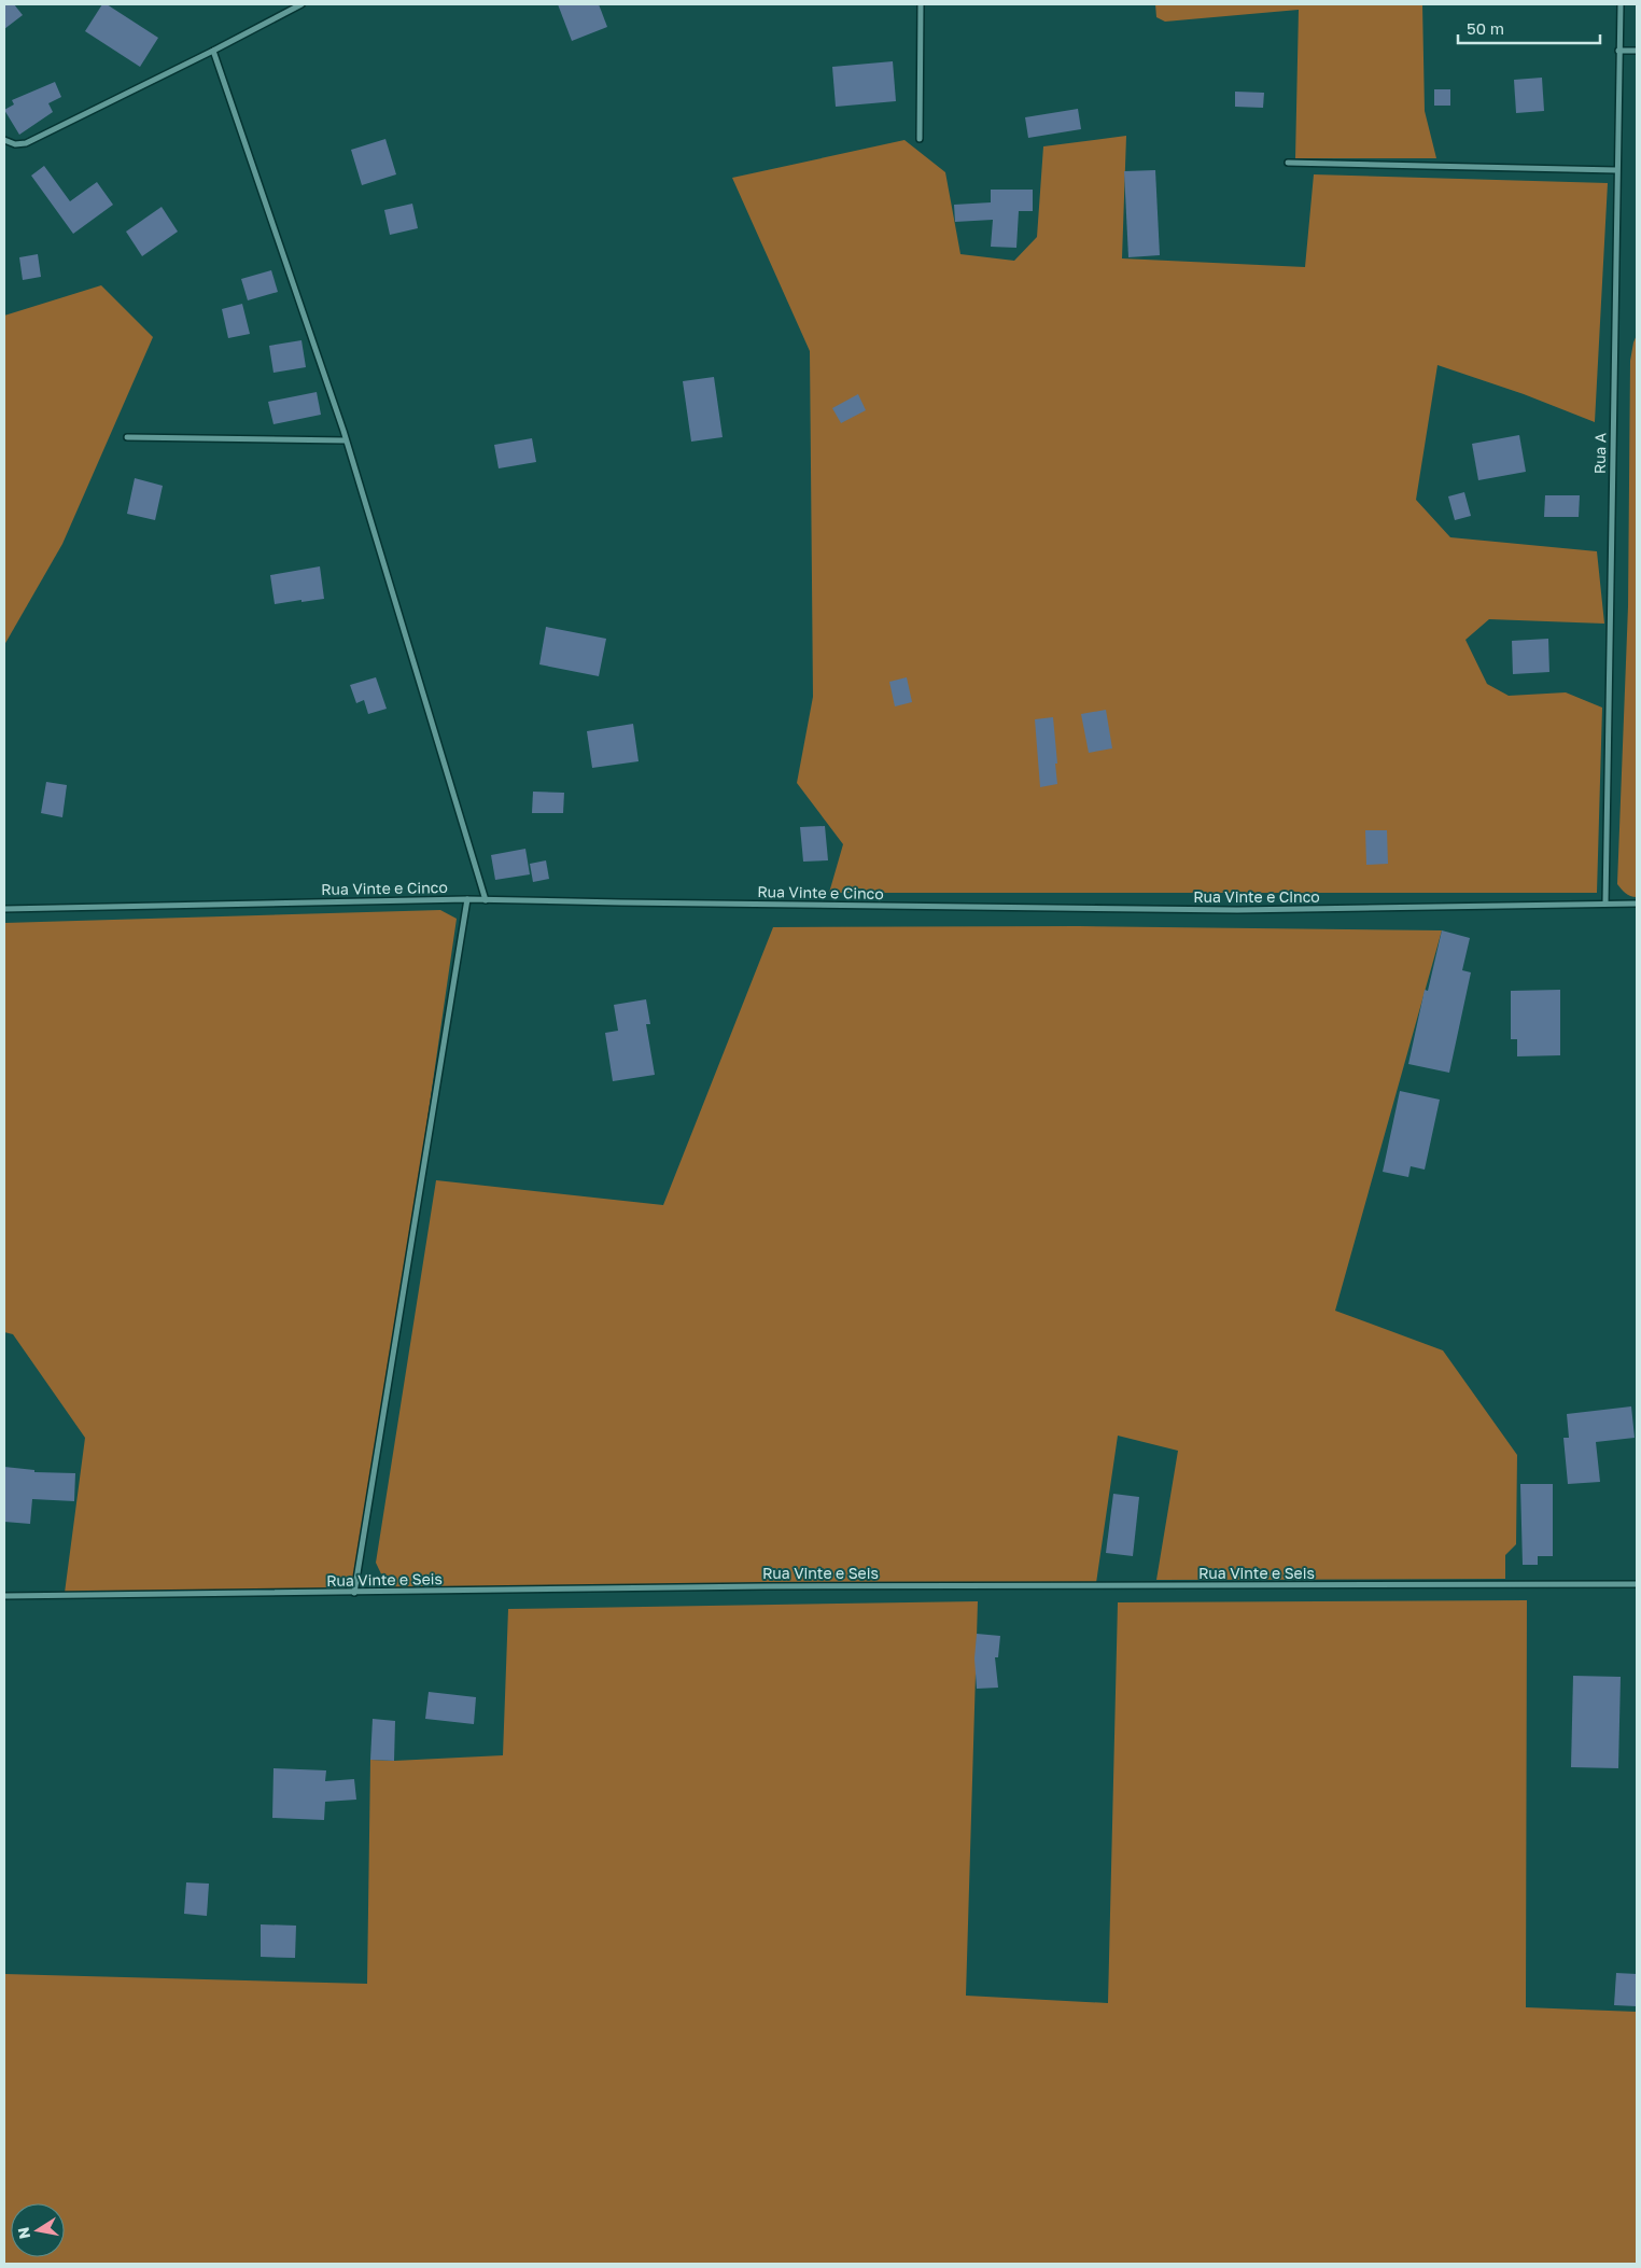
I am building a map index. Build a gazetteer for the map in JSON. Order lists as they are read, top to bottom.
{
  "streets": {
    "street": ["Rua A", "Rua Vinte e Cinco", "Rua Vinte e Seis"]
  },
  "crossings": [
    ["Rua A", "Rua Vinte e Cinco"]
  ],
  "scale_bar": "50 m",
  "north": "left"
}
